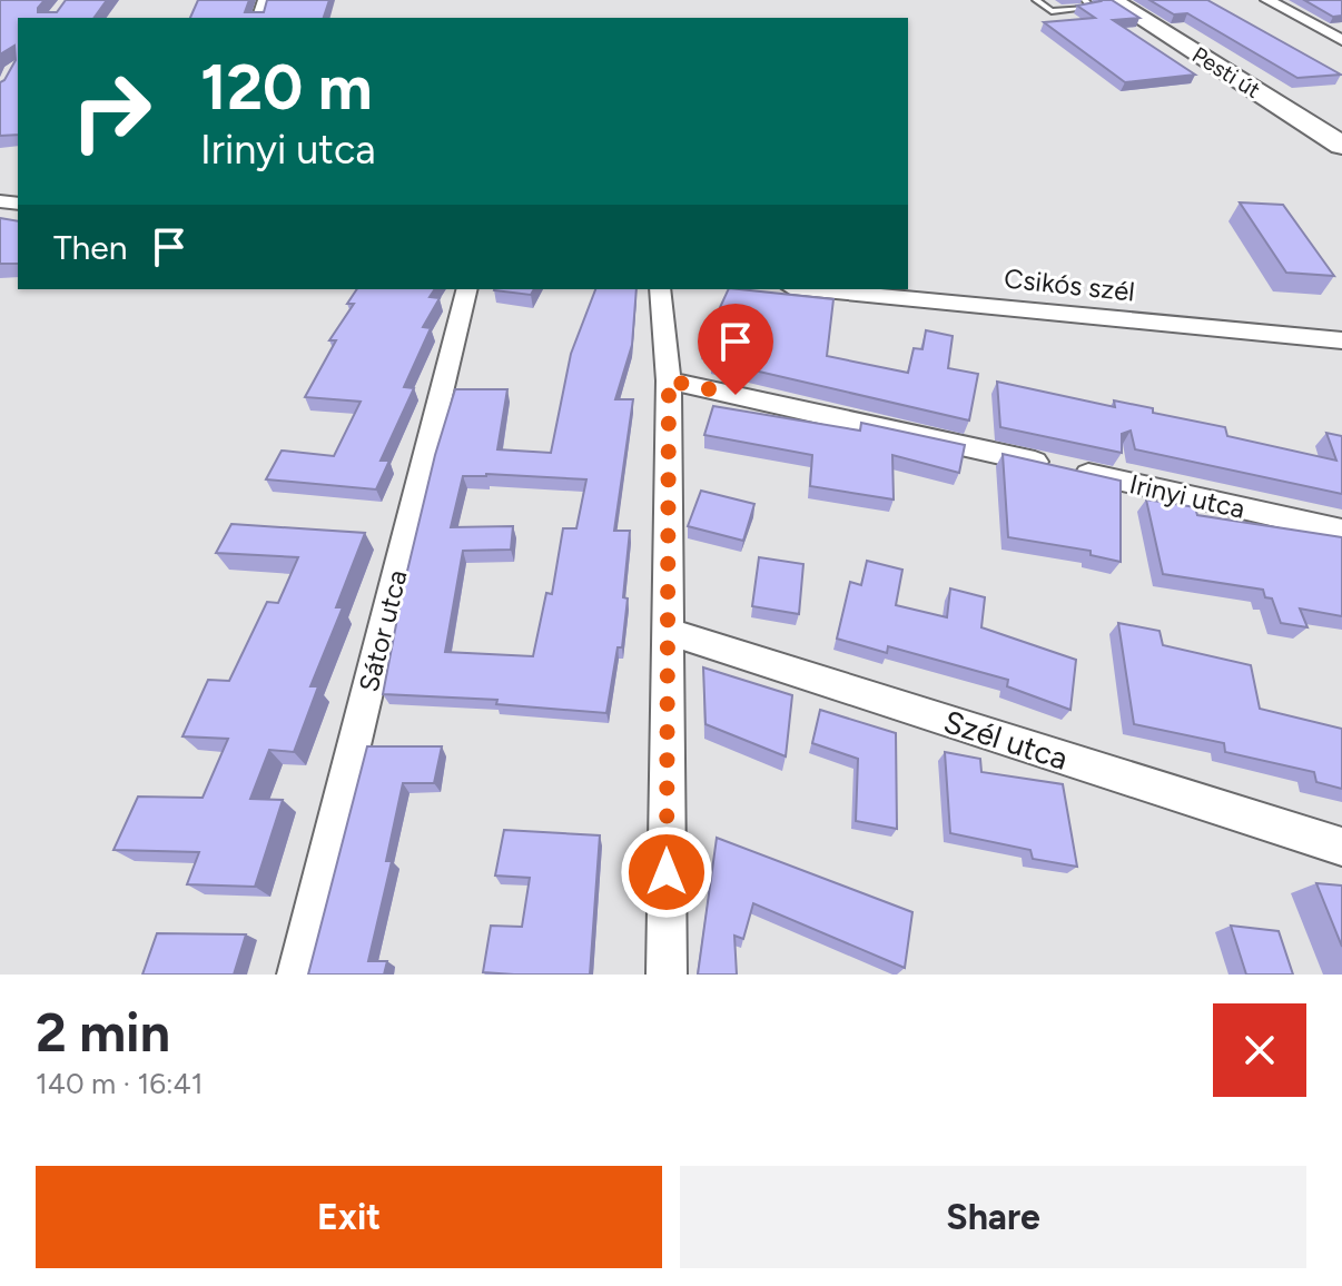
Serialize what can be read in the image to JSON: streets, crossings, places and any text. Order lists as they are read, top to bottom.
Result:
{
  "streets": {
    "main road": ["Pesti út"],
    "street": [
      "Csikós szél",
      "Irinyi utca",
      "Sátor utca",
      "Szél utca"
    ]
  },
  "page": {
    "turn": ["120 m", "Irinyi utca"],
    "then": "Then",
    "heading": ["2 min", "140 m · 16:41"],
    "buttons": ["Exit", "Share"]
  }
}
